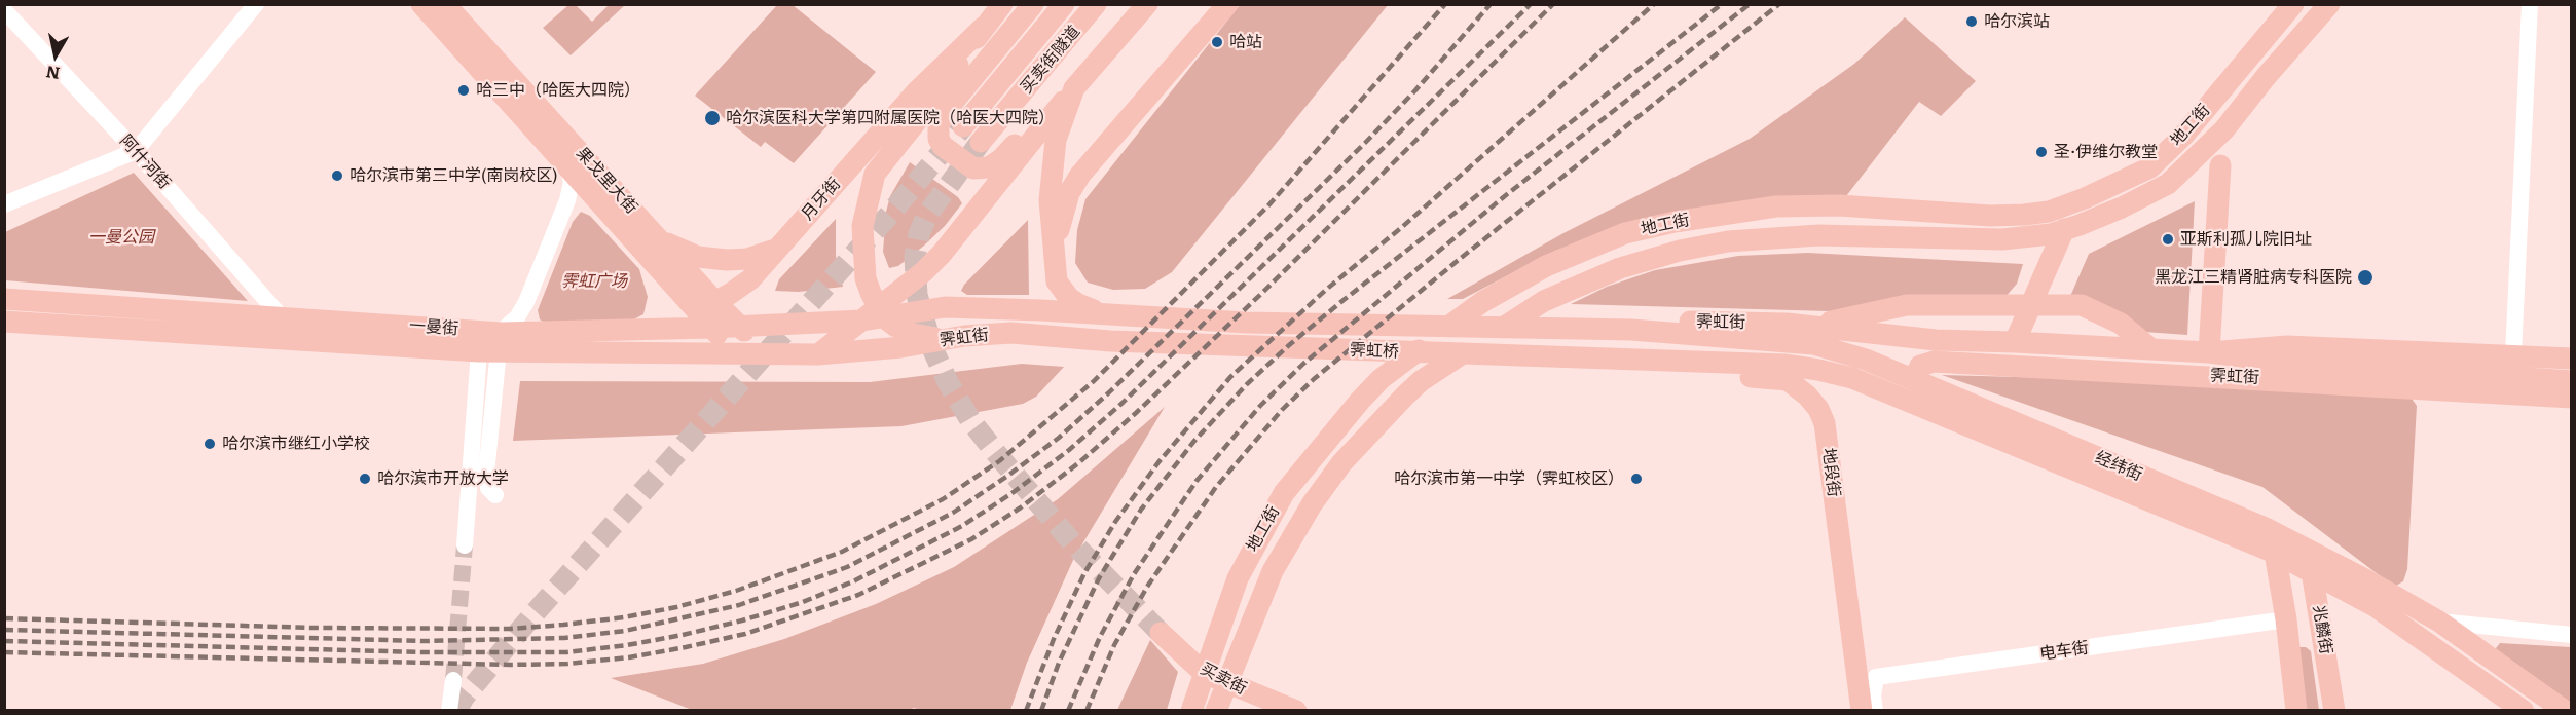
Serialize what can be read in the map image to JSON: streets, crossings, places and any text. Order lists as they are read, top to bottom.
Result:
{
  "streets": {
    "main road": [
      "买卖街隧道",
      "地工街",
      "果戈里大街",
      "月牙街",
      "霁虹街",
      "一曼街",
      "霁虹桥",
      "经纬街",
      "地段街",
      "兆麟街",
      "买卖街"
    ],
    "street": ["阿什河街", "电车街"]
  },
  "crossings": [
    ["地工街", "买卖街"],
    ["阿什河街", "一曼街"],
    ["果戈里大街", "月牙街"],
    ["果戈里大街", "一曼街"],
    ["月牙街", "霁虹街"],
    ["月牙街", "一曼街"],
    ["霁虹街", "一曼街"],
    ["霁虹街", "霁虹桥"],
    ["霁虹街", "经纬街"],
    ["霁虹桥", "经纬街"],
    ["霁虹桥", "地段街"],
    ["经纬街", "地段街"],
    ["经纬街", "兆麟街"],
    ["兆麟街", "电车街"]
  ],
  "parks": ["一曼公园", "霁虹广场"],
  "places": [
    "哈尔滨站",
    "哈站",
    "哈三中（哈医大四院）",
    "哈尔滨医科大学第四附属医院（哈医大四院）",
    "圣·伊维尔教堂",
    "哈尔滨市第三中学(南岗校区)",
    "亚斯利孤儿院旧址",
    "黑龙江三精肾脏病专科医院",
    "哈尔滨市继红小学校",
    "哈尔滨市开放大学",
    "哈尔滨市第一中学（霁虹校区）"
  ],
  "north": "bottom"
}
